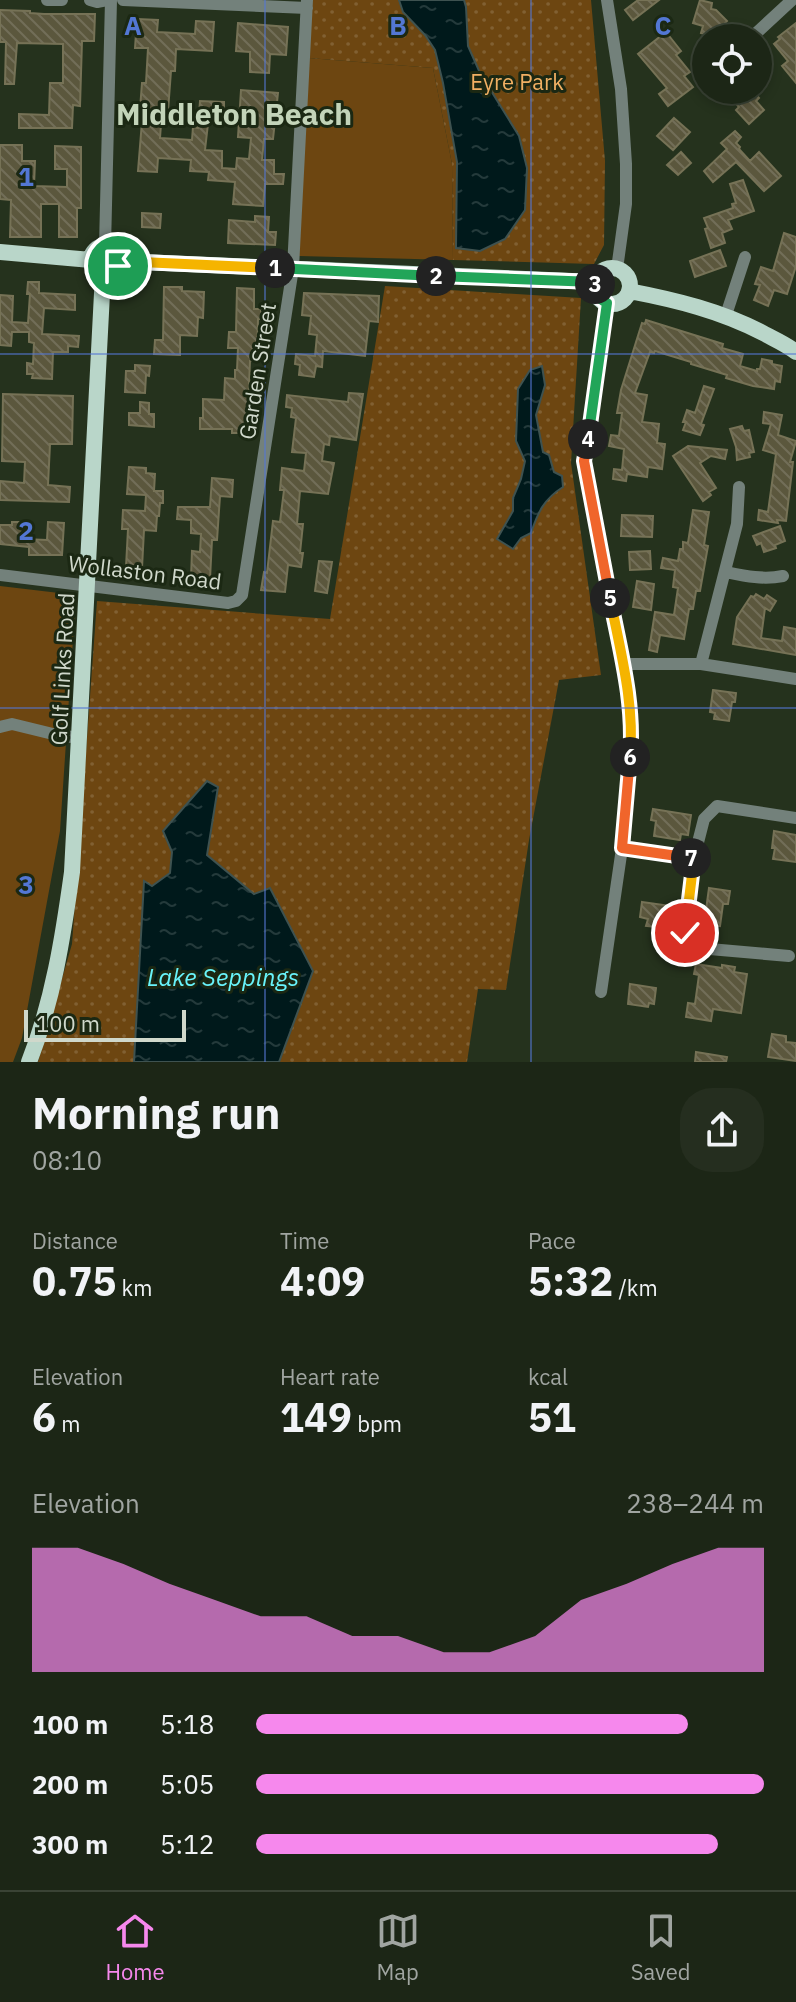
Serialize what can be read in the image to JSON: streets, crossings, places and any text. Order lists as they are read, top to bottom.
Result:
{
  "streets": {
    "main road": ["Golf Links Road"],
    "street": ["Garden Street", "Wollaston Road"]
  },
  "crossings": [
    ["Garden Street", "Wollaston Road"],
    ["Wollaston Road", "Golf Links Road"]
  ],
  "districts": ["Middleton Beach"],
  "water": ["Lake Seppings"],
  "parks": ["Eyre Park"],
  "scale_bar": "100 m",
  "page": {
    "pins": [
      "1",
      "2",
      "3",
      "4",
      "5",
      "6",
      "7"
    ],
    "scale": "100 m",
    "heading": ["Morning run", "08:10"],
    "stats": [
      ["Distance", "0.75 km"],
      ["Time", "4:09"],
      ["Pace", "5:32 /km"],
      ["Elevation", "6 m"],
      ["Heart rate", "149 bpm"],
      ["kcal", "51"]
    ],
    "chart": ["Elevation", "238–244 m"],
    "list": [
      {
        "name": "100 m",
        "note": "5:18"
      },
      {
        "name": "200 m",
        "note": "5:05"
      },
      {
        "name": "300 m",
        "note": "5:12"
      }
    ],
    "tabs": ["Home", "Map", "Saved"]
  },
  "grid": {
    "columns": ["A", "B", "C"],
    "rows": ["1", "2", "3"]
  }
}
